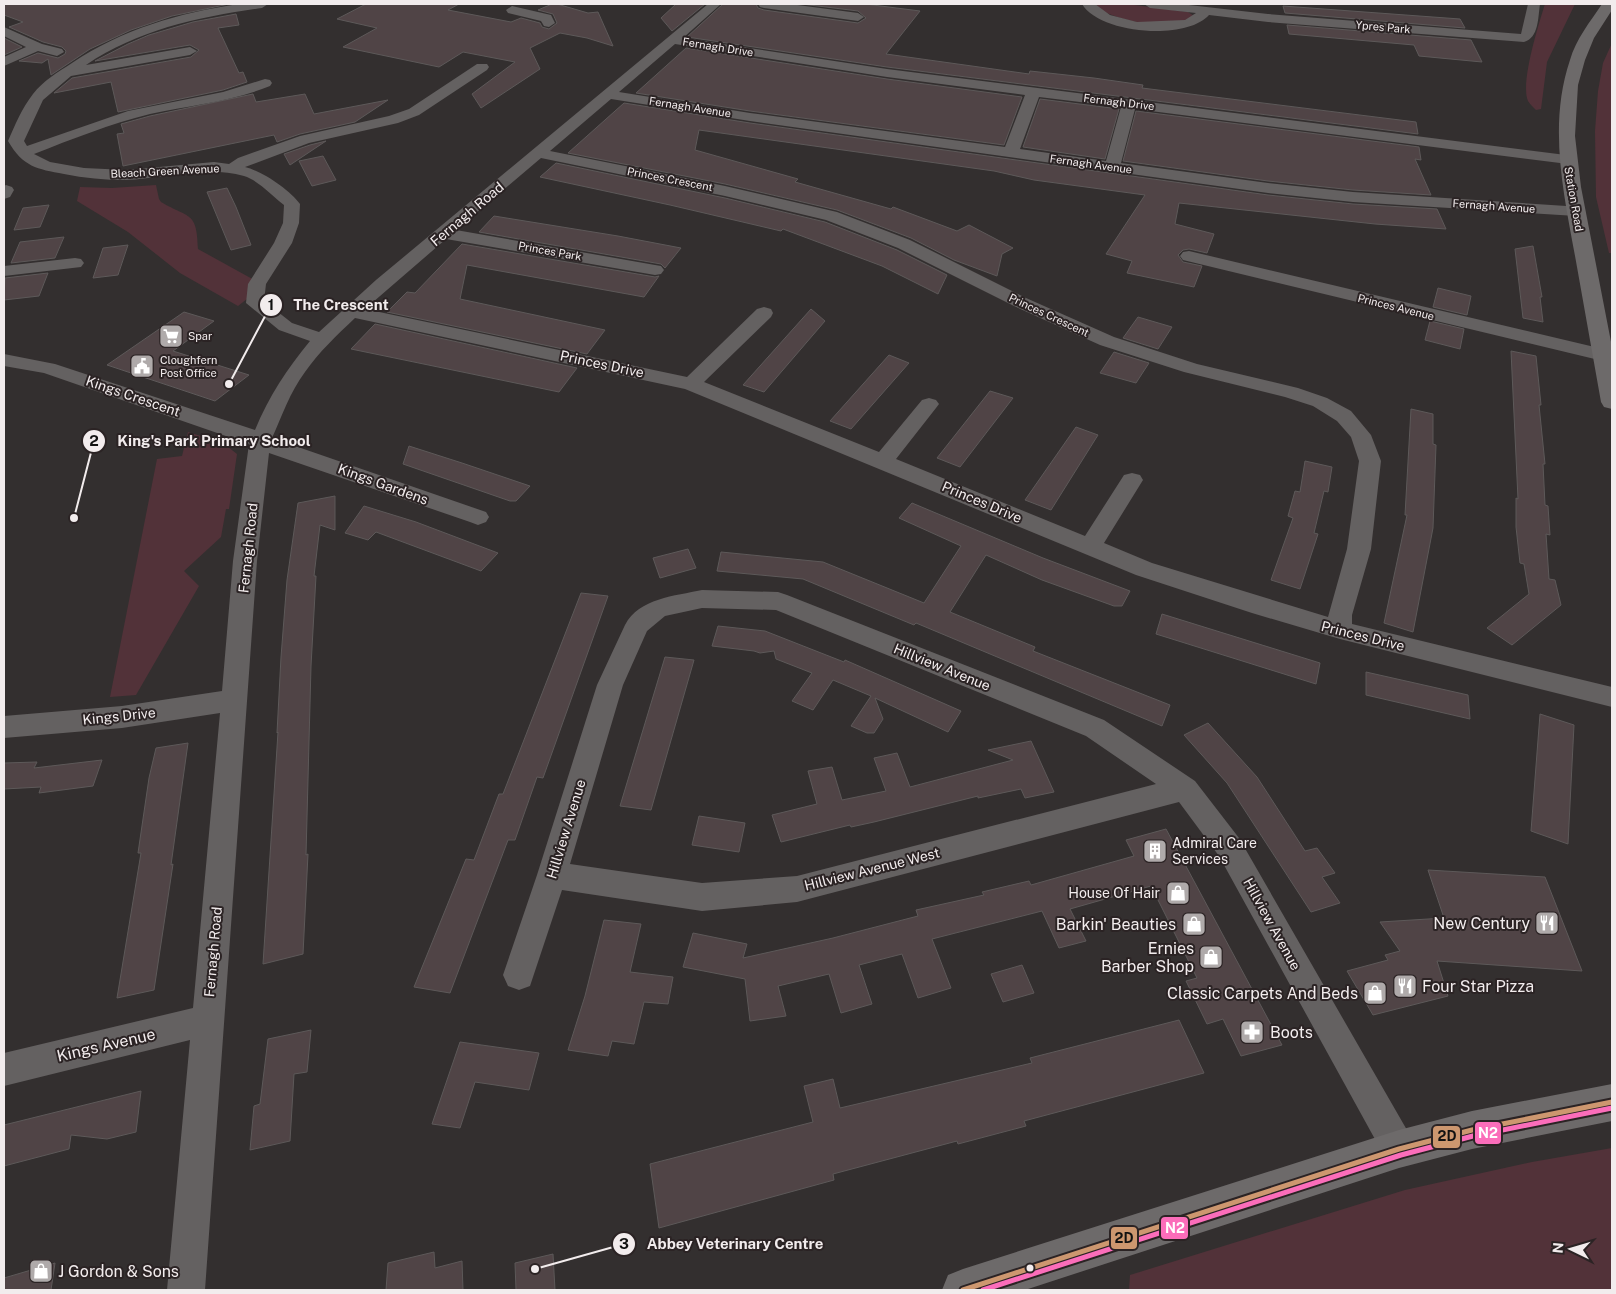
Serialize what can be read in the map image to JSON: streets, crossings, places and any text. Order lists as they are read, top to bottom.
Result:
{
  "streets": {
    "main road": ["Station Road"],
    "street": [
      "Ypres Park",
      "Fernagh Drive",
      "Fernagh Avenue",
      "Bleach Green Avenue",
      "Princes Crescent",
      "Fernagh Road",
      "Princes Park",
      "Princes Avenue",
      "Princes Drive",
      "Kings Crescent",
      "Kings Gardens",
      "Hillview Avenue",
      "Kings Drive",
      "Hillview Avenue West",
      "Kings Avenue"
    ]
  },
  "crossings": [
    ["Fernagh Drive", "Station Road"],
    ["Fernagh Drive", "Fernagh Road"],
    ["Fernagh Avenue", "Station Road"],
    ["Fernagh Avenue", "Fernagh Road"],
    ["Bleach Green Avenue", "Fernagh Road"],
    ["Princes Crescent", "Fernagh Road"],
    ["Princes Crescent", "Princes Drive"],
    ["Station Road", "Princes Avenue"],
    ["Fernagh Road", "Princes Park"],
    ["Fernagh Road", "Princes Drive"],
    ["Fernagh Road", "Kings Crescent"],
    ["Fernagh Road", "Kings Gardens"],
    ["Fernagh Road", "Kings Drive"],
    ["Fernagh Road", "Kings Avenue"],
    ["Kings Crescent", "Kings Gardens"],
    ["Hillview Avenue", "Hillview Avenue West"]
  ],
  "places": {
    "supermarket": ["Spar"],
    "public building": ["Cloughfern Post Office"],
    "other": ["The Crescent", "King's Park Primary School", "Abbey Veterinary Centre"],
    "building": ["Admiral Care Services"],
    "shop": [
      "House Of Hair",
      "Barkin' Beauties",
      "Ernies Barber Shop",
      "Classic Carpets And Beds",
      "J Gordon & Sons"
    ],
    "restaurant": ["New Century", "Four Star Pizza"],
    "pharmacy": ["Boots"]
  },
  "lines": ["transit line 2D", "transit line N2"],
  "north": "left"
}
